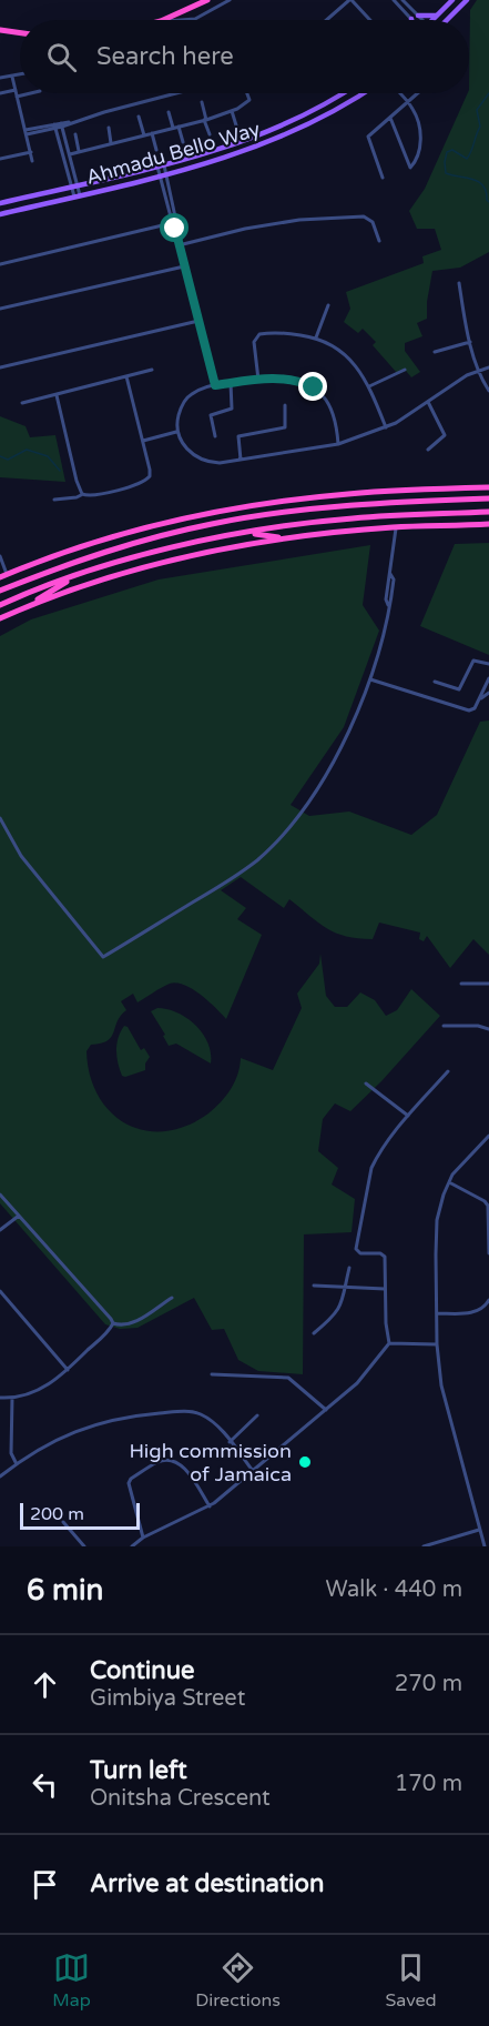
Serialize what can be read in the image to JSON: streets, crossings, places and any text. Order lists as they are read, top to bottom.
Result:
{
  "streets": {
    "main road": ["Ahmadu Bello Way"]
  },
  "places": ["High commission of Jamaica"],
  "scale_bar": "200 m",
  "page": {
    "search": "Search here",
    "scale": "200 m",
    "heading": ["6 min", "Walk · 440 m"],
    "list": [
      ["Continue", "Gimbiya Street", "270 m"],
      ["Turn left", "Onitsha Crescent", "170 m"],
      "Arrive at destination"
    ],
    "nav": ["Map", "Directions", "Saved"]
  }
}
